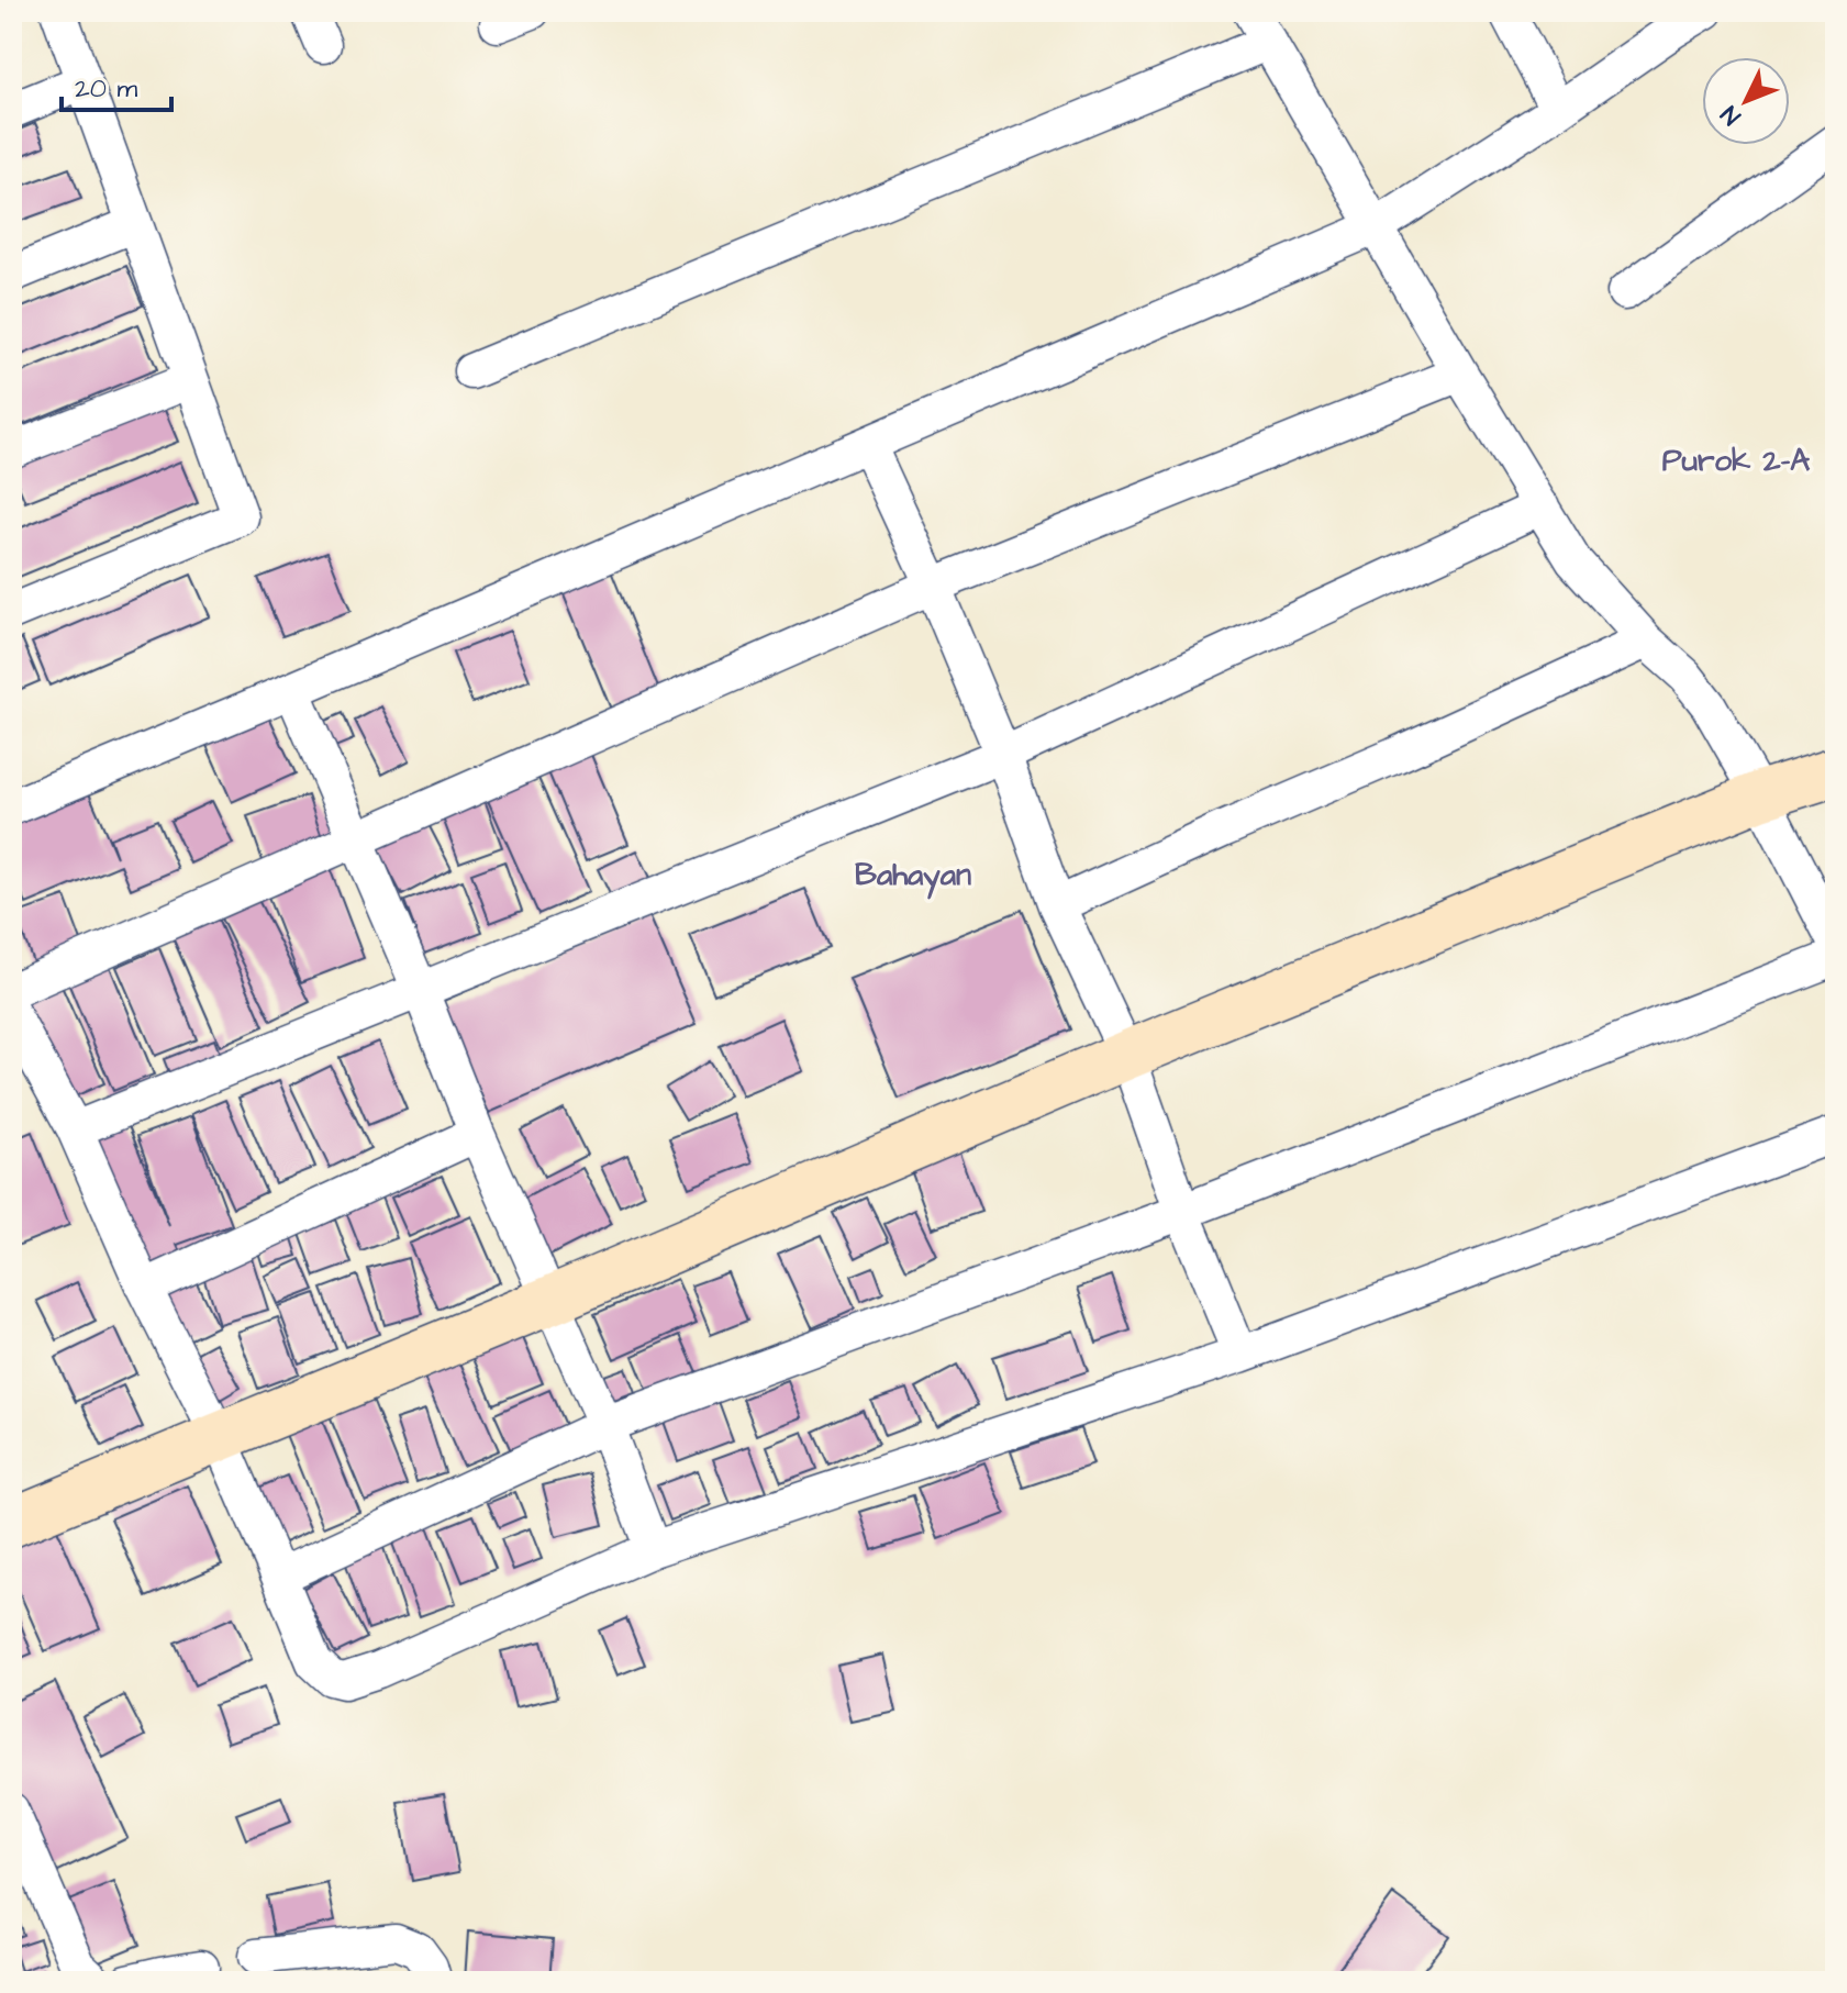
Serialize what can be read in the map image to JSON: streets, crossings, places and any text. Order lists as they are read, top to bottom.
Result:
{
  "districts": ["Purok 2-A", "Bahayan"],
  "scale_bar": "20 m",
  "north": "bottom left"
}
